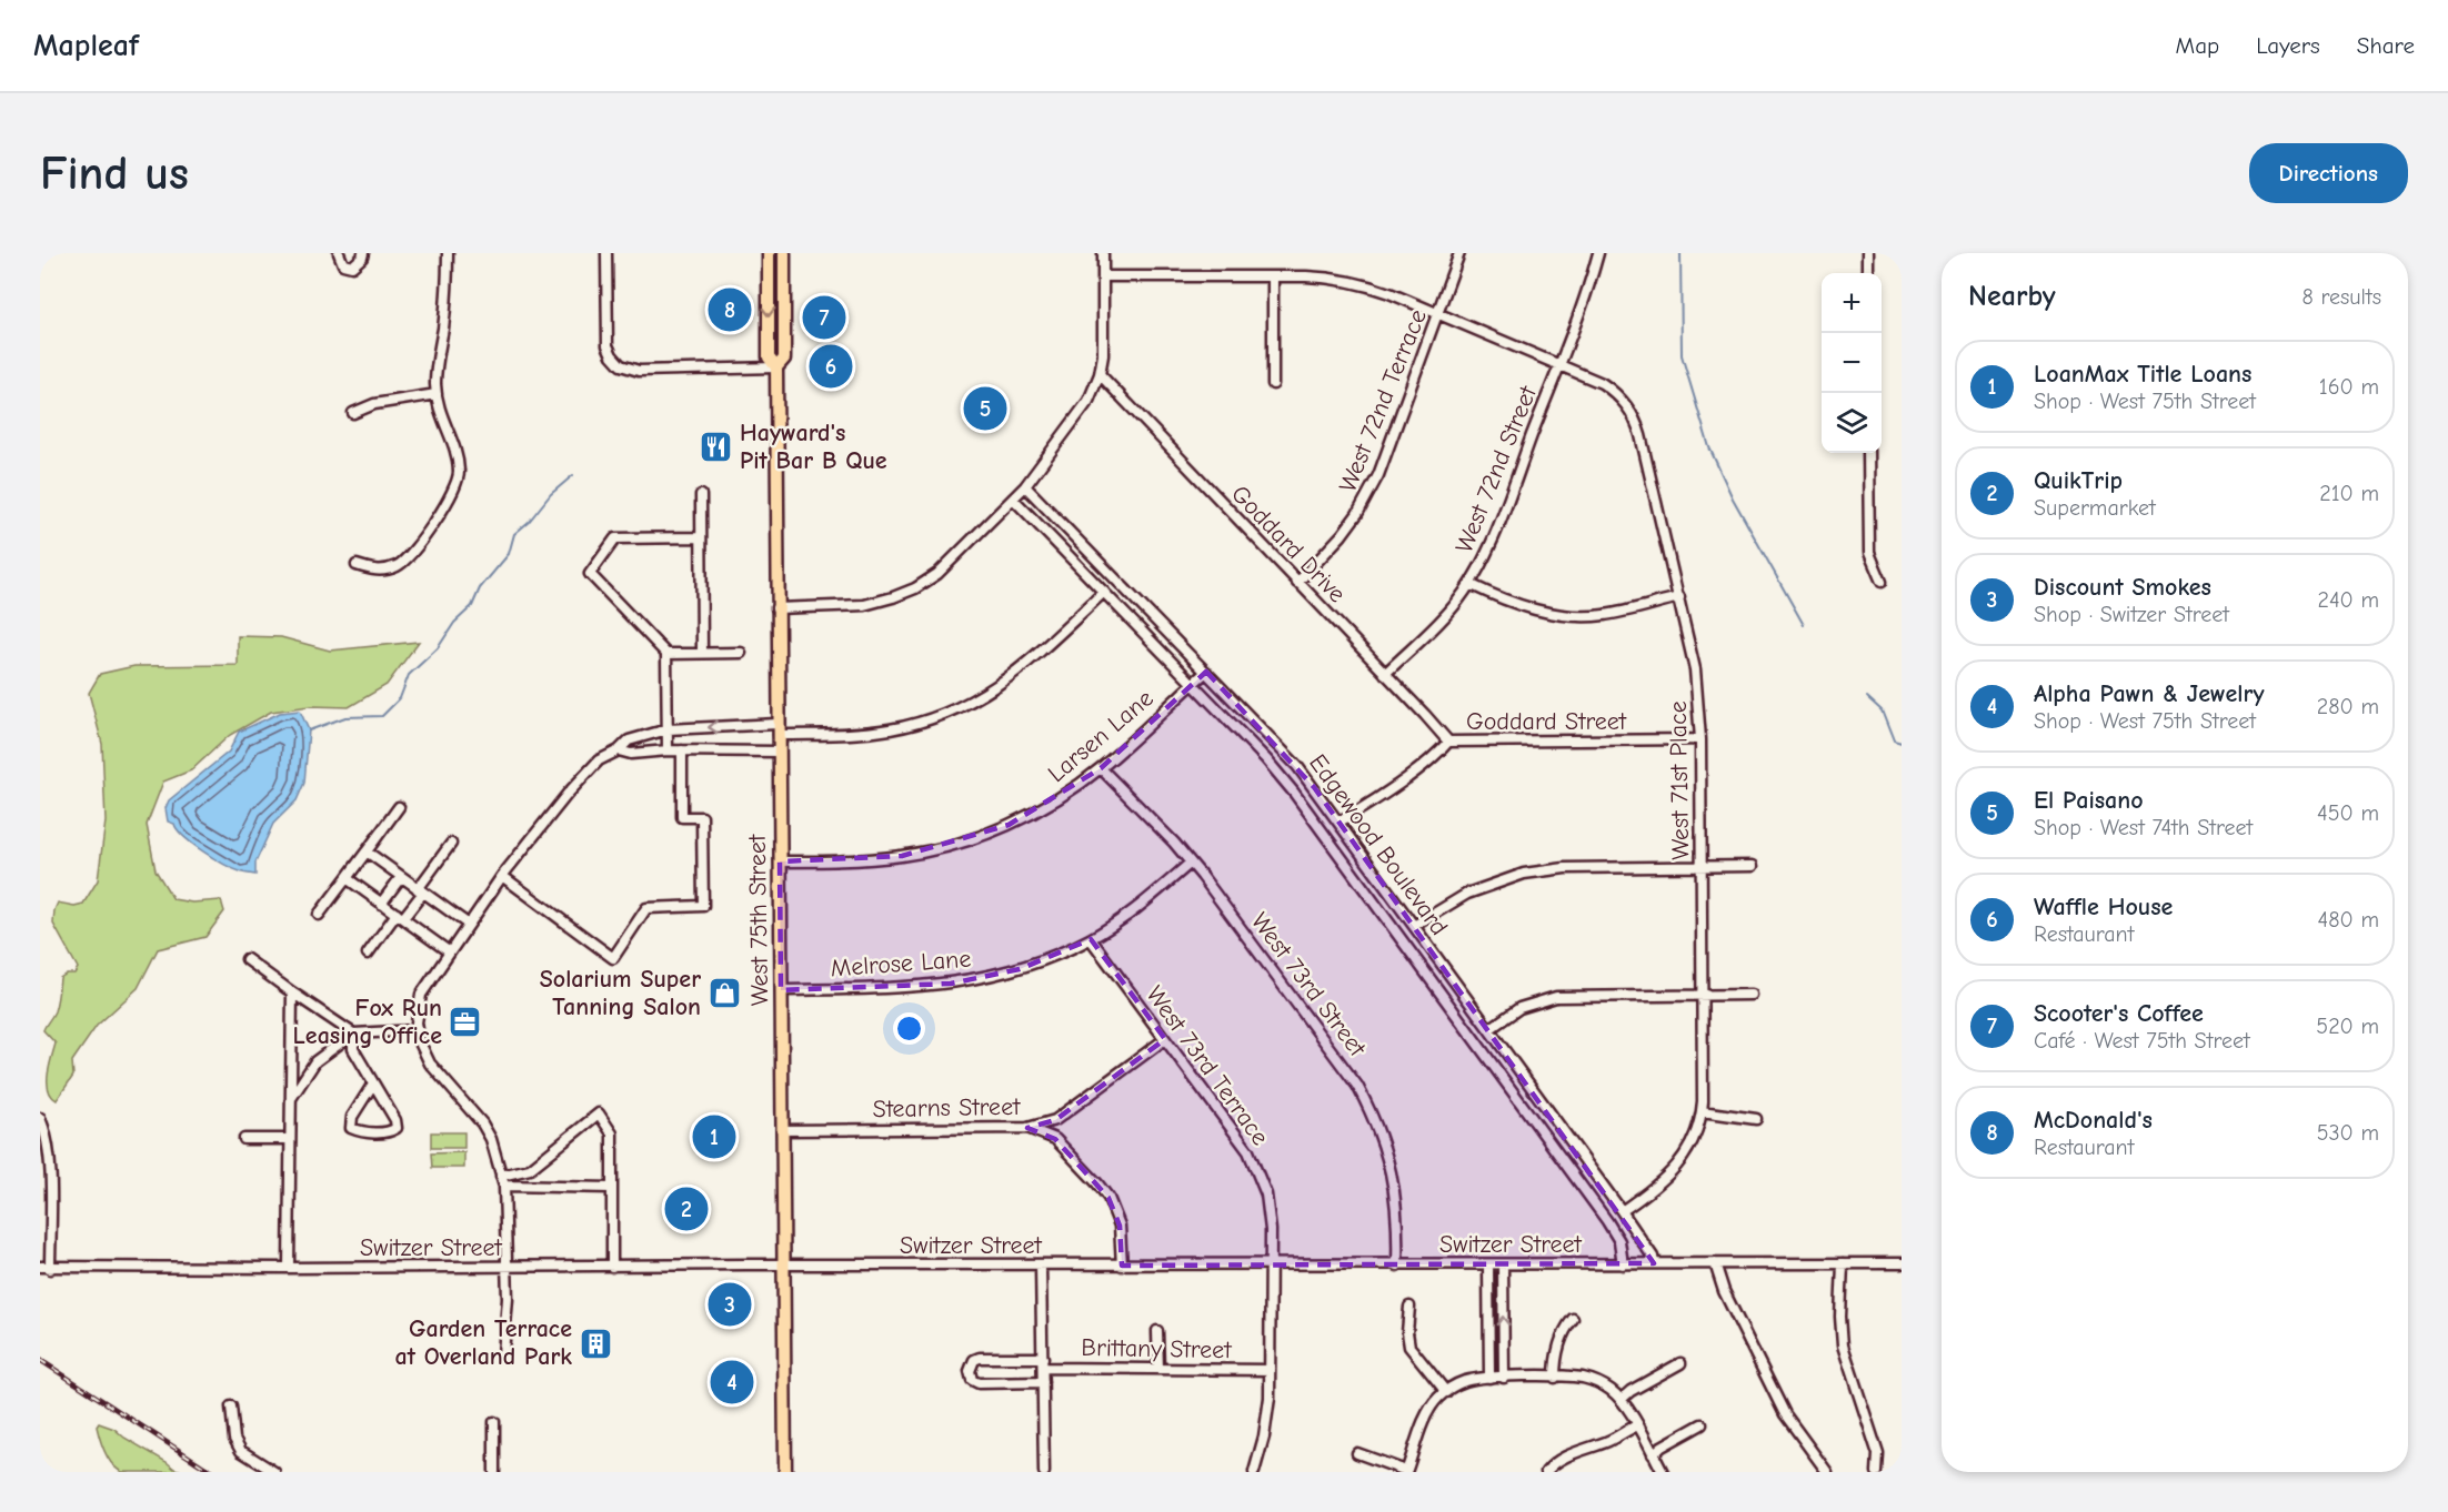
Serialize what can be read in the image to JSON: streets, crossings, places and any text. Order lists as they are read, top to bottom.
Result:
{
  "streets": {
    "main road": ["West 75th Street"],
    "street": [
      "West 72nd Terrace",
      "West 72nd Street",
      "Goddard Drive",
      "Goddard Street",
      "Larsen Lane",
      "West 71st Place",
      "Edgewood Boulevard",
      "Melrose Lane",
      "West 73rd Street",
      "West 73rd Terrace",
      "Stearns Street",
      "Switzer Street",
      "Brittany Street"
    ]
  },
  "crossings": [
    ["West 72nd Terrace", "Goddard Drive"],
    ["West 72nd Terrace", "West 71st Place"],
    ["West 72nd Street", "Goddard Drive"],
    ["West 72nd Street", "West 71st Place"],
    ["Goddard Drive", "Goddard Street"],
    ["Goddard Street", "West 71st Place"],
    ["Goddard Street", "Edgewood Boulevard"],
    ["Larsen Lane", "Edgewood Boulevard"],
    ["Larsen Lane", "West 75th Street"],
    ["Larsen Lane", "West 73rd Street"],
    ["West 71st Place", "Edgewood Boulevard"],
    ["Edgewood Boulevard", "Switzer Street"],
    ["West 75th Street", "Melrose Lane"],
    ["West 75th Street", "Stearns Street"],
    ["West 75th Street", "Switzer Street"],
    ["Melrose Lane", "West 73rd Street"],
    ["Melrose Lane", "West 73rd Terrace"],
    ["West 73rd Street", "Switzer Street"],
    ["West 73rd Terrace", "Stearns Street"],
    ["West 73rd Terrace", "Switzer Street"],
    ["West 73rd Terrace", "Brittany Street"]
  ],
  "places": {
    "restaurant": ["Hayward's Pit Bar B Que"],
    "shop": ["Solarium Super Tanning Salon"],
    "office": ["Fox Run Leasing Office"],
    "building": ["Garden Terrace at Overland Park"]
  },
  "page": {
    "header": "Mapleaf",
    "nav": ["Map", "Layers", "Share"],
    "buttons": "Directions",
    "title": "Find us",
    "heading": ["Nearby", "8 results"],
    "map_buttons": ["+", "−"],
    "pins": [
      "8",
      "7",
      "6",
      "5",
      "1",
      "2",
      "3",
      "4"
    ],
    "list": [
      {
        "mark": "1",
        "name": "LoanMax Title Loans",
        "note": "Shop · West 75th Street",
        "value": "160 m"
      },
      {
        "mark": "2",
        "name": "QuikTrip",
        "note": "Supermarket",
        "value": "210 m"
      },
      {
        "mark": "3",
        "name": "Discount Smokes",
        "note": "Shop · Switzer Street",
        "value": "240 m"
      },
      {
        "mark": "4",
        "name": "Alpha Pawn & Jewelry",
        "note": "Shop · West 75th Street",
        "value": "280 m"
      },
      {
        "mark": "5",
        "name": "El Paisano",
        "note": "Shop · West 74th Street",
        "value": "450 m"
      },
      {
        "mark": "6",
        "name": "Waffle House",
        "note": "Restaurant",
        "value": "480 m"
      },
      {
        "mark": "7",
        "name": "Scooter's Coffee",
        "note": "Café · West 75th Street",
        "value": "520 m"
      },
      {
        "mark": "8",
        "name": "McDonald's",
        "note": "Restaurant",
        "value": "530 m"
      }
    ]
  }
}
